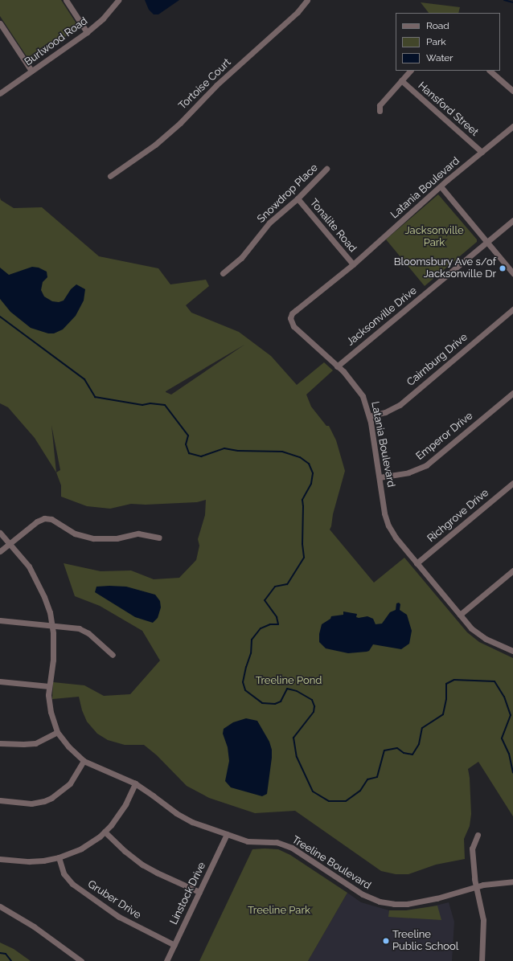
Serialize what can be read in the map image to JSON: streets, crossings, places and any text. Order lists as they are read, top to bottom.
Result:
{
  "streets": {
    "street": [
      "Burlwood Road",
      "Tortoise Court",
      "Hansford Street",
      "Latania Boulevard",
      "Snowdrop Place",
      "Tonalite Road",
      "Jacksonville Drive",
      "Cairnburg Drive",
      "Emperor Drive",
      "Richgrove Drive",
      "Treeline Boulevard",
      "Linstock Drive",
      "Gruber Drive"
    ]
  },
  "crossings": [
    ["Hansford Street", "Latania Boulevard"],
    ["Latania Boulevard", "Tonalite Road"],
    ["Latania Boulevard", "Jacksonville Drive"],
    ["Latania Boulevard", "Cairnburg Drive"],
    ["Latania Boulevard", "Emperor Drive"],
    ["Latania Boulevard", "Richgrove Drive"],
    ["Snowdrop Place", "Tonalite Road"],
    ["Treeline Boulevard", "Linstock Drive"],
    ["Linstock Drive", "Gruber Drive"]
  ],
  "parks": ["Jacksonville Park", "Treeline Pond", "Treeline Park"],
  "places": ["Bloomsbury Ave s/of Jacksonville Dr", "Treeline Public School"],
  "legend": ["Road", "Park", "Water"]
}
